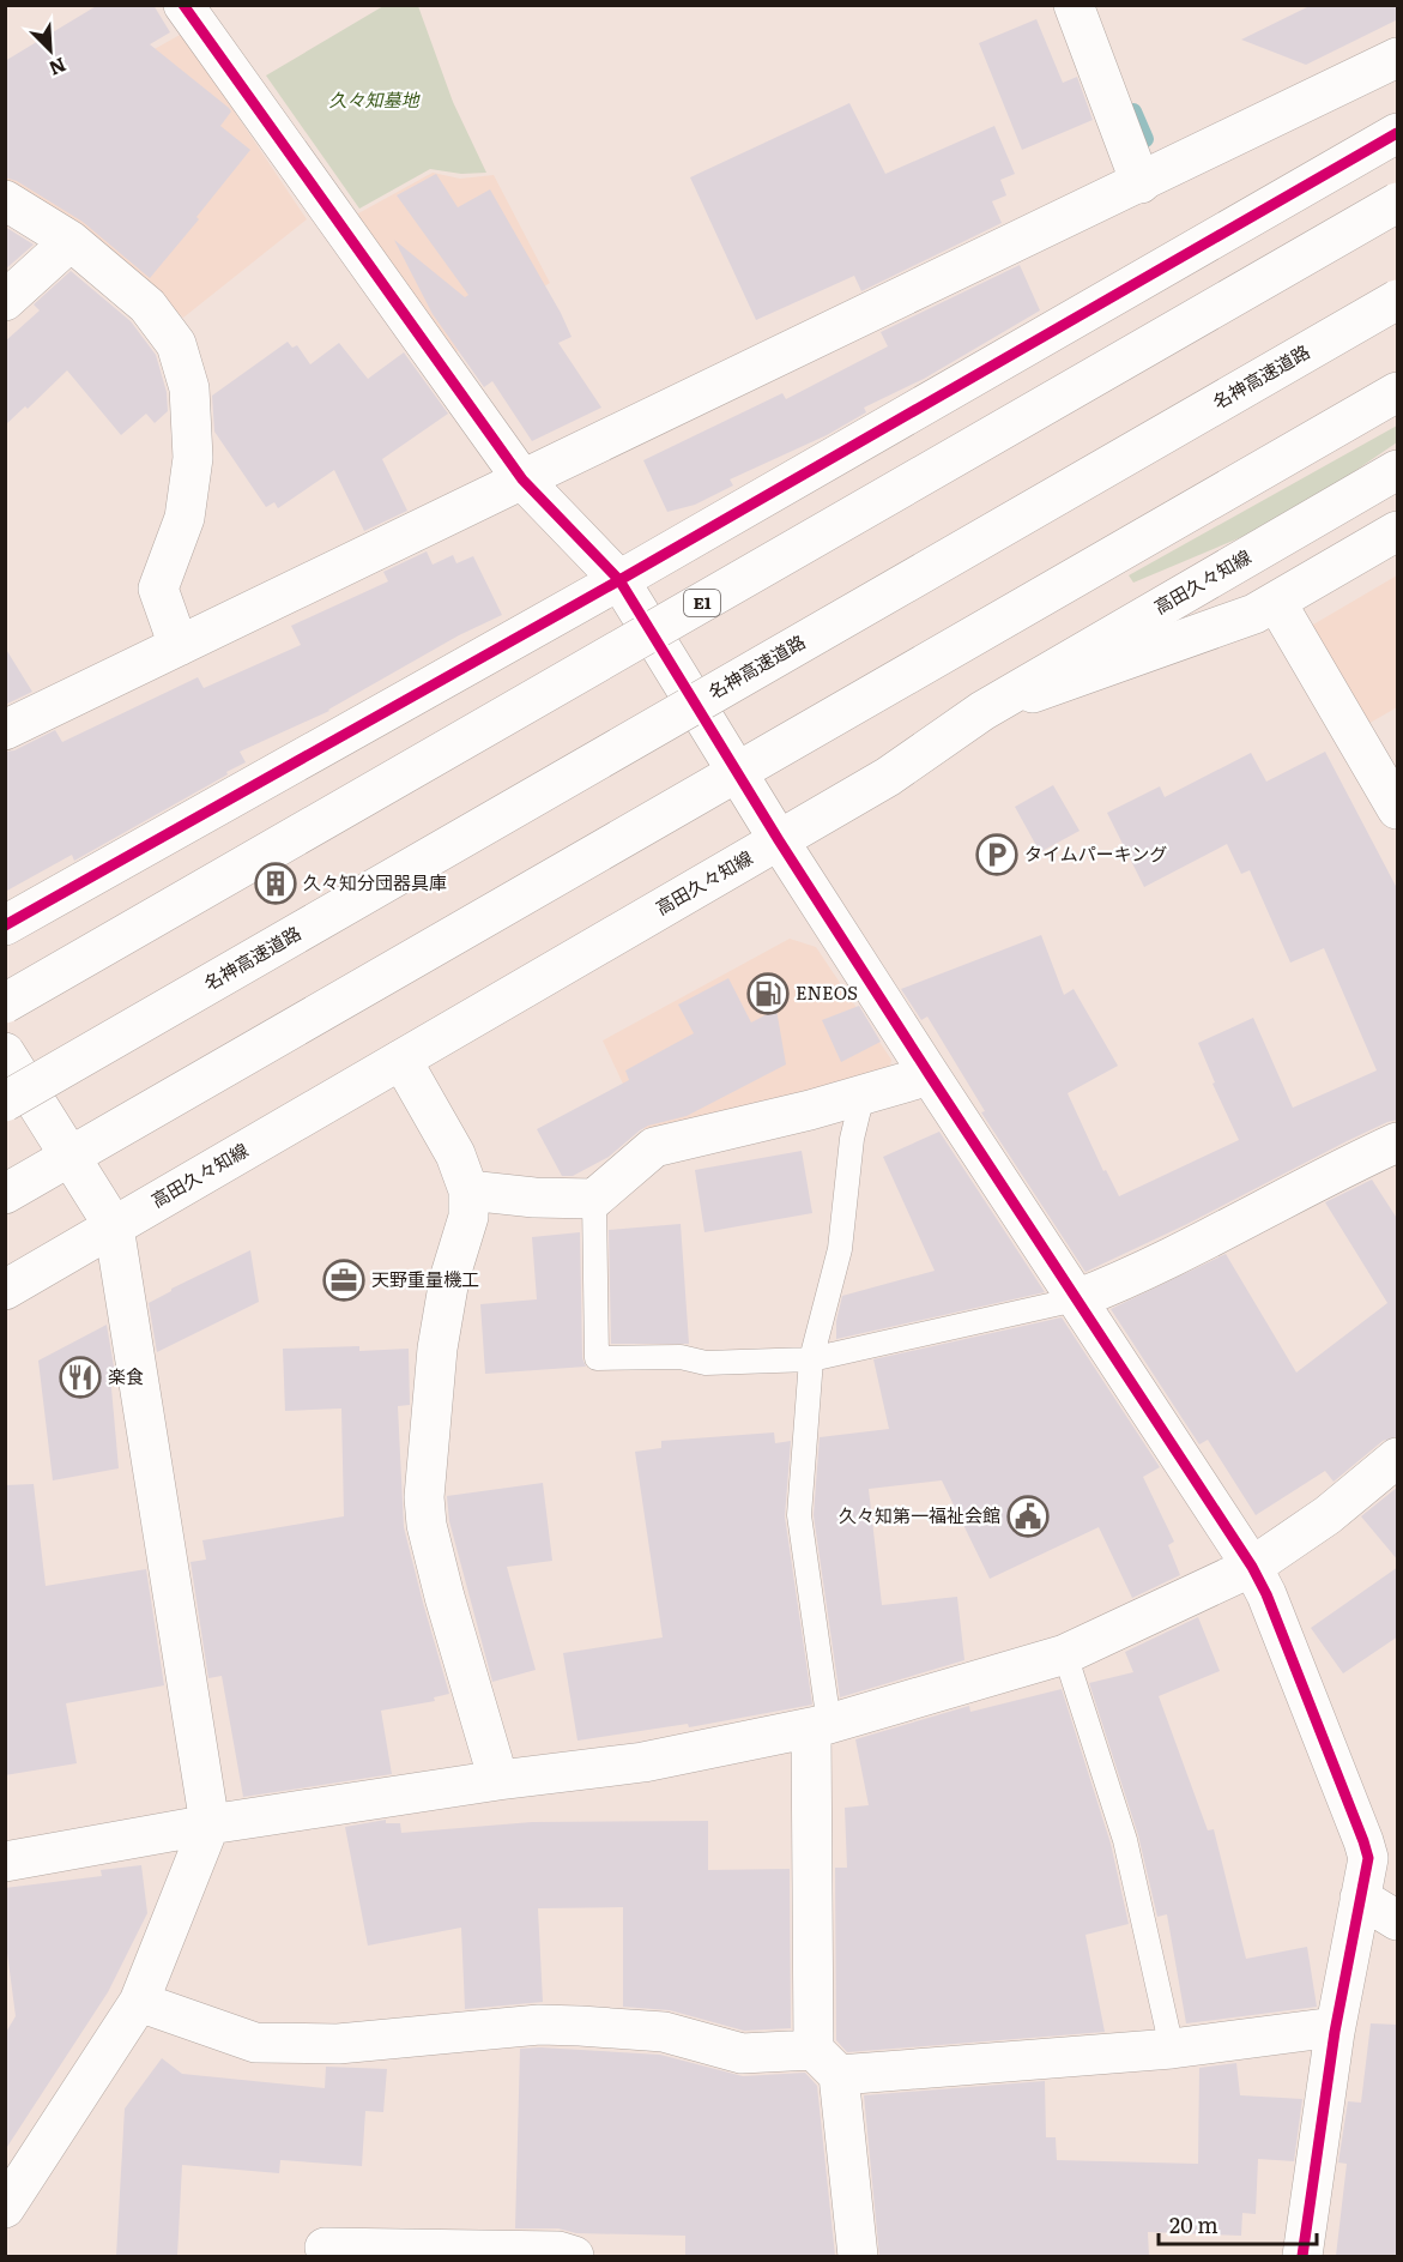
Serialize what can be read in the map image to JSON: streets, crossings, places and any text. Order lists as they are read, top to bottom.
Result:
{
  "streets": {
    "main road": ["名神高速道路", "高田久々知線", "E1"]
  },
  "parks": ["久々知墓地"],
  "places": {
    "parking": ["タイムパーキング"],
    "building": ["久々知分団器具庫"],
    "fuel station": ["ENEOS"],
    "office": ["天野重量機工"],
    "restaurant": ["楽食"],
    "public building": ["久々知第一福祉会館"]
  },
  "scale_bar": "20 m",
  "north": "bottom right"
}
